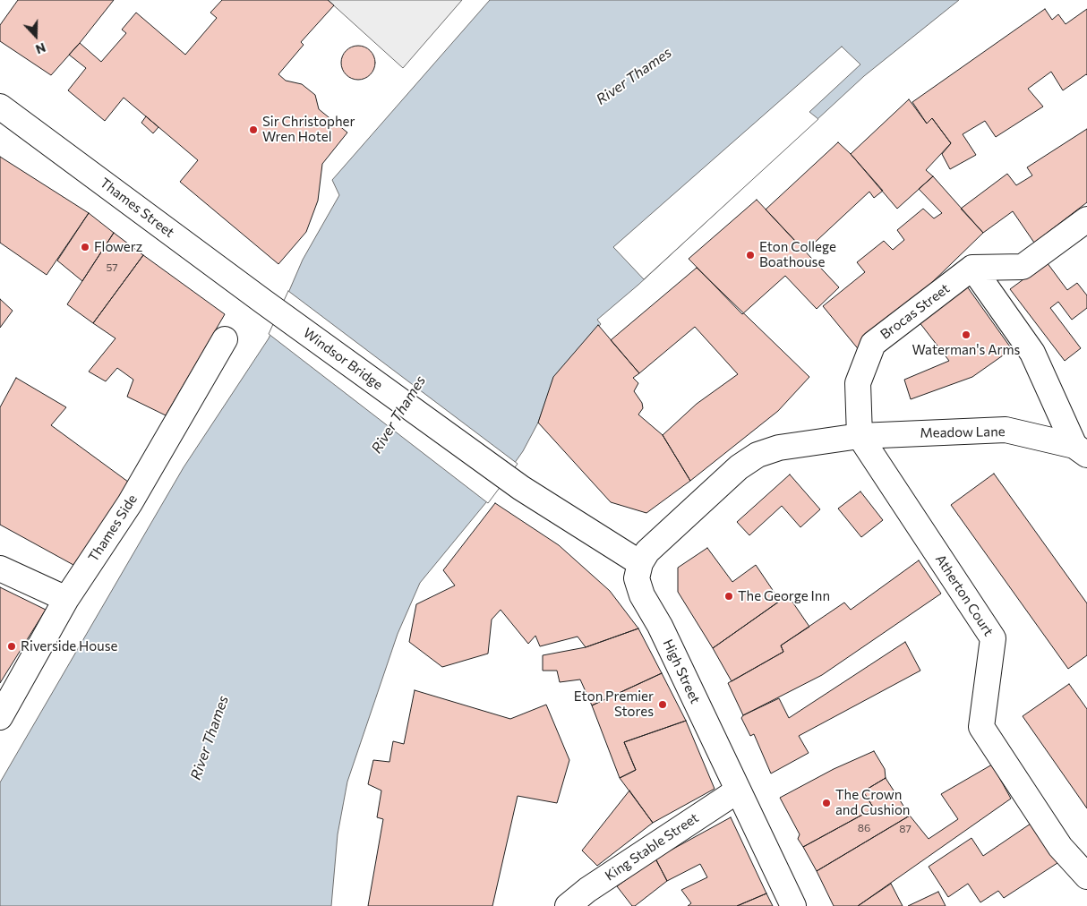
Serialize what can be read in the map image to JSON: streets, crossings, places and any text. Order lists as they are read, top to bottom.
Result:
{
  "streets": {
    "street": [
      "Thames Street",
      "Brocas Street",
      "Windsor Bridge",
      "Meadow Lane",
      "Thames Side",
      "Atherton Court",
      "High Street",
      "King Stable Street"
    ]
  },
  "crossings": [
    ["Thames Street", "Windsor Bridge"],
    ["Brocas Street", "Meadow Lane"],
    ["Brocas Street", "Atherton Court"],
    ["Windsor Bridge", "High Street"],
    ["Meadow Lane", "Atherton Court"],
    ["High Street", "King Stable Street"]
  ],
  "water": ["River Thames"],
  "places": [
    "Sir Christopher Wren Hotel",
    "Flowerz",
    "Eton College Boathouse",
    "Waterman's Arms",
    "The George Inn",
    "Riverside House",
    "Eton Premier Stores",
    "The Crown and Cushion"
  ],
  "house_numbers": ["57", "86", "87"],
  "north": "bottom"
}
